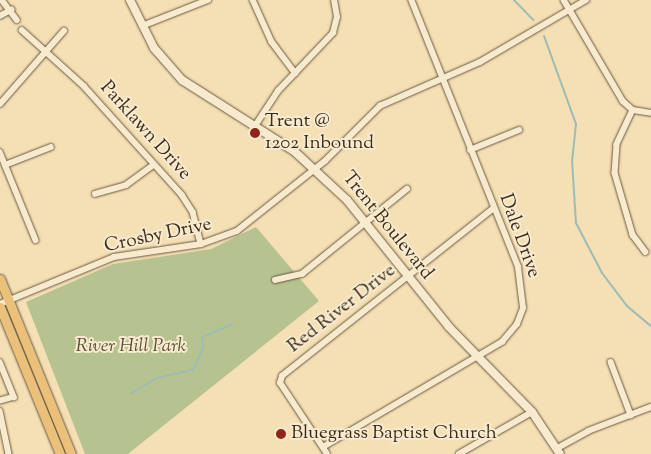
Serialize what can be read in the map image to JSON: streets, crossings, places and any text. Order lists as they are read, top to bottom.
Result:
{
  "streets": {
    "street": [
      "Parklawn Drive",
      "Trent Boulevard",
      "Crosby Drive",
      "Dale Drive",
      "Red River Drive"
    ]
  },
  "crossings": [
    ["Parklawn Drive", "Crosby Drive"],
    ["Trent Boulevard", "Crosby Drive"],
    ["Trent Boulevard", "Dale Drive"],
    ["Trent Boulevard", "Red River Drive"],
    ["Crosby Drive", "Dale Drive"],
    ["Dale Drive", "Red River Drive"]
  ],
  "parks": ["River Hill Park"],
  "places": ["Trent @ 1202 Inbound", "Bluegrass Baptist Church"]
}
